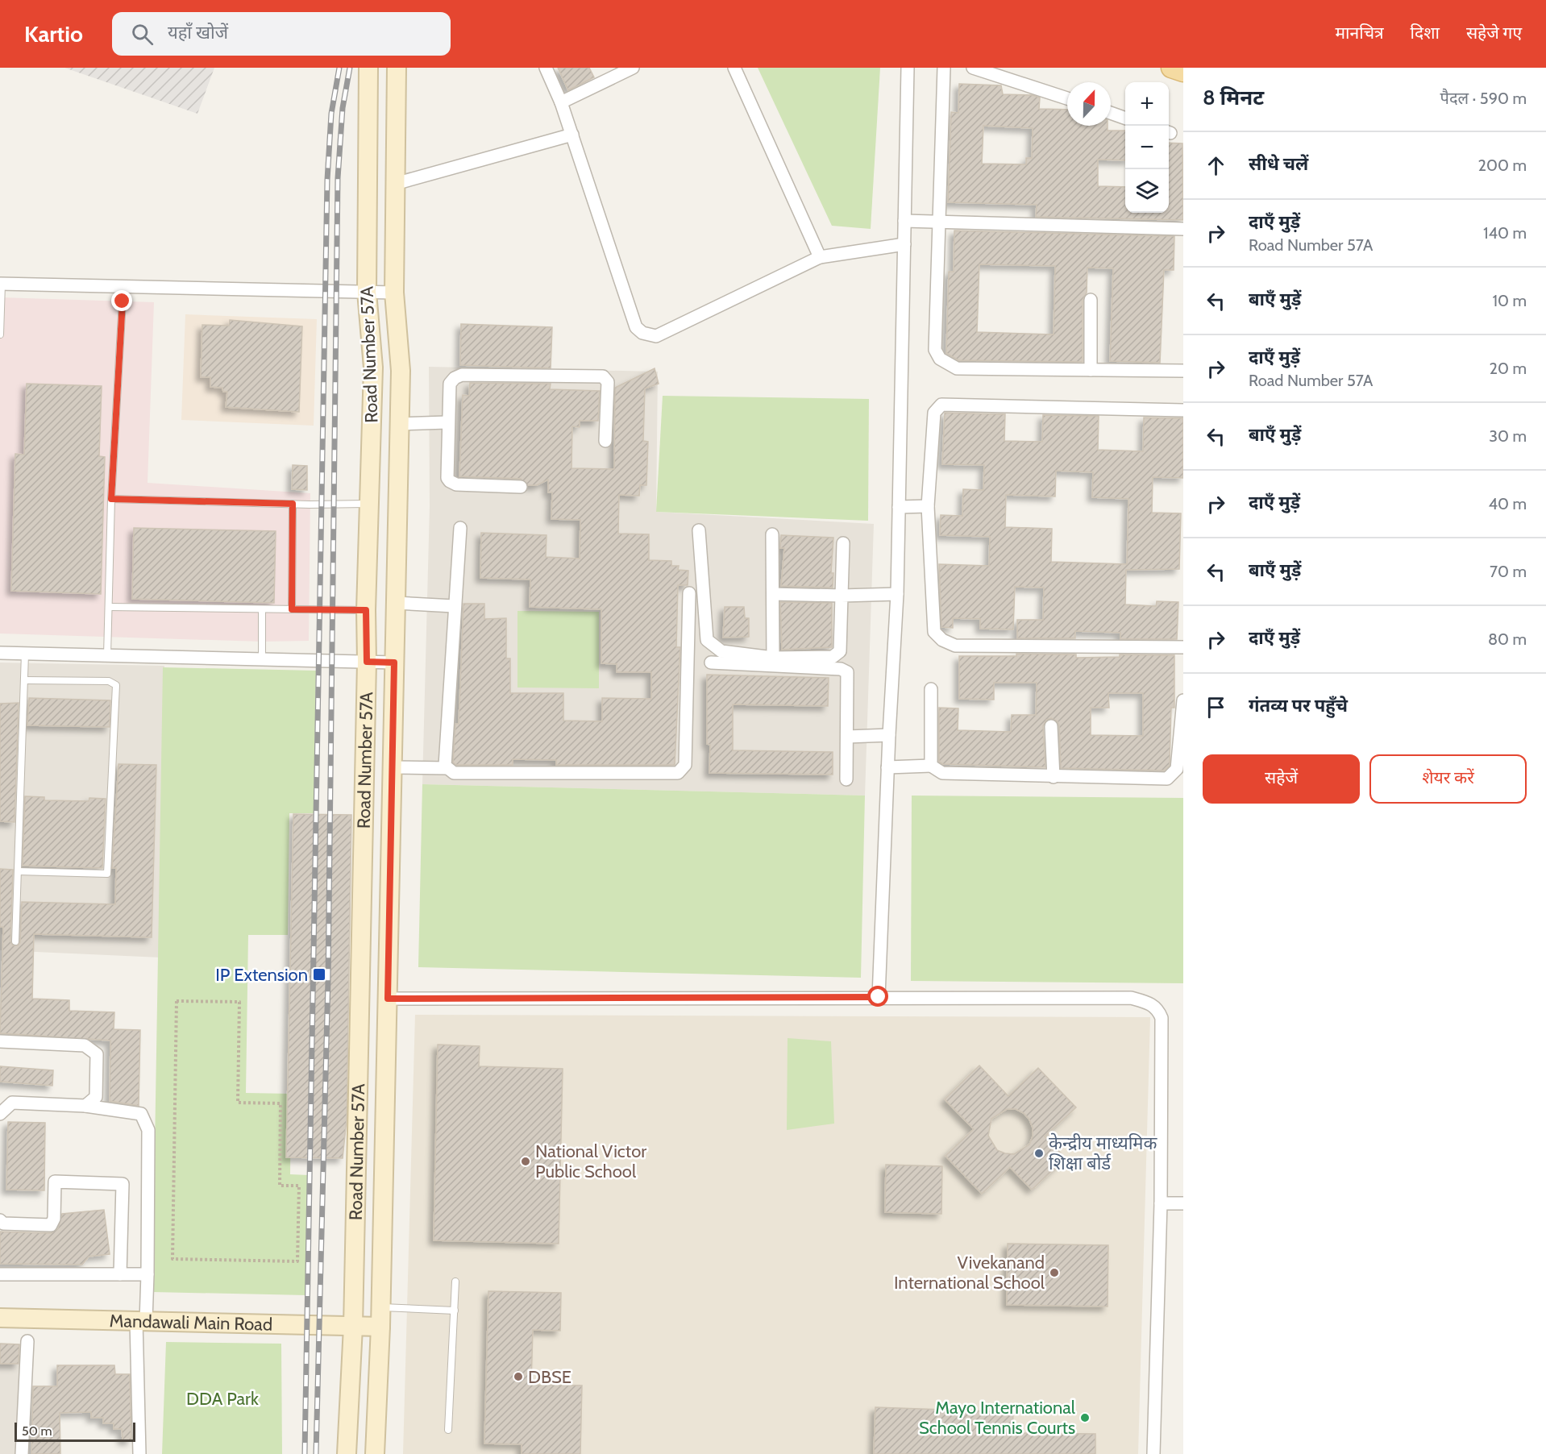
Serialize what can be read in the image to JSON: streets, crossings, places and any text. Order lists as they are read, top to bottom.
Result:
{
  "streets": {
    "street": ["Road Number 57A", "Mandawali Main Road"]
  },
  "crossings": [
    ["Road Number 57A", "Mandawali Main Road"]
  ],
  "parks": ["DDA Park"],
  "places": {
    "transit": ["IP Extension"],
    "other": [
      "केन्द्रीय माध्यमिक शिक्षा बोर्ड",
      "National Victor Public School",
      "Vivekanand International School",
      "DBSE",
      "Mayo International School Tennis Courts"
    ]
  },
  "scale_bar": "50 m",
  "north": "top",
  "page": {
    "header": "Kartio",
    "search": "यहाँ खोजें",
    "nav": ["मानचित्र", "दिशा", "सहेजे गए"],
    "heading": ["8 मिनट", "पैदल · 590 m"],
    "map_buttons": ["+", "−"],
    "list": [
      ["सीधे चलें", "200 m"],
      ["दाएँ मुड़ें", "Road Number 57A", "140 m"],
      ["बाएँ मुड़ें", "10 m"],
      ["दाएँ मुड़ें", "Road Number 57A", "20 m"],
      ["बाएँ मुड़ें", "30 m"],
      ["दाएँ मुड़ें", "40 m"],
      ["बाएँ मुड़ें", "70 m"],
      ["दाएँ मुड़ें", "80 m"],
      "गंतव्य पर पहुँचे"
    ],
    "buttons": ["सहेजें", "शेयर करें"],
    "scale": "50 m"
  }
}
